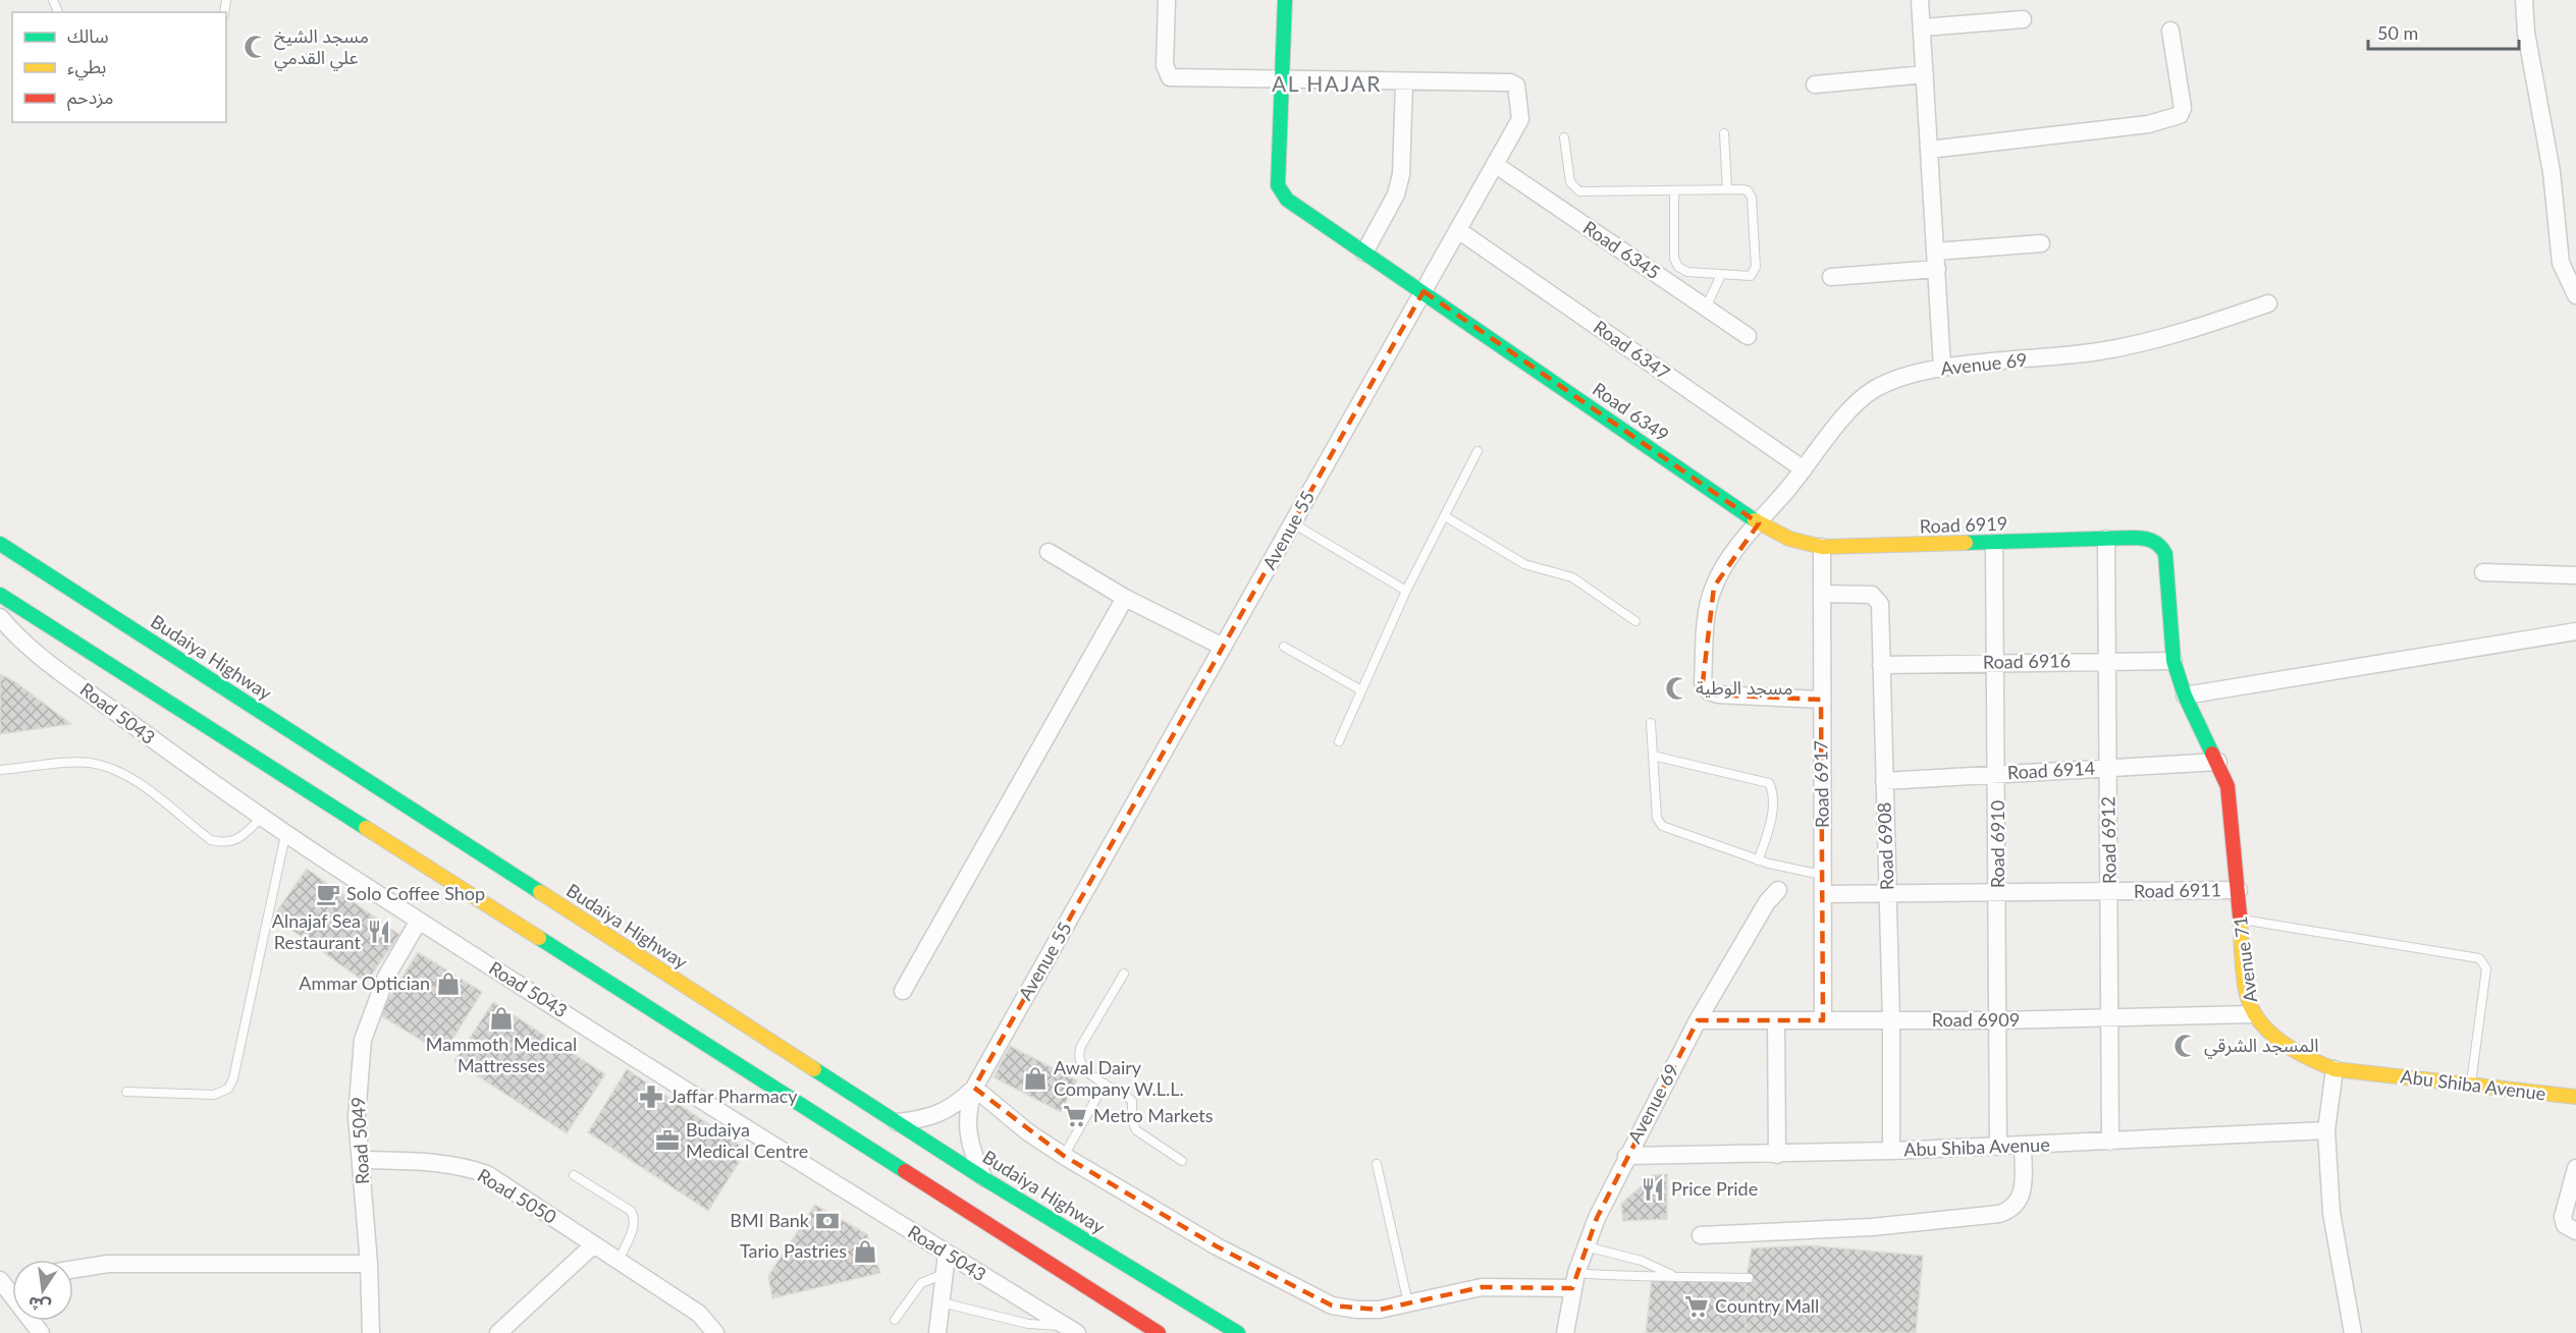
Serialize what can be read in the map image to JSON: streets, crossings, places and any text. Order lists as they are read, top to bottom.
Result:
{
  "streets": {
    "main road": [
      "Road 6349",
      "Road 6919",
      "Budaiya Highway",
      "Avenue 71",
      "Abu Shiba Avenue"
    ],
    "street": [
      "Road 6345",
      "Road 6347",
      "Avenue 69",
      "Avenue 55",
      "Road 6916",
      "Road 5043",
      "Road 6914",
      "Road 6917",
      "Road 6912",
      "Road 6910",
      "Road 6908",
      "Road 6911",
      "Road 6909",
      "Road 5049",
      "Road 5050"
    ]
  },
  "crossings": [
    ["Road 6345", "Avenue 55"],
    ["Road 6347", "Avenue 69"],
    ["Road 6347", "Avenue 55"],
    ["Avenue 69", "Road 6349"],
    ["Avenue 69", "Road 6917"],
    ["Avenue 69", "Road 6909"],
    ["Avenue 69", "Abu Shiba Avenue"],
    ["Road 6349", "Road 6919"],
    ["Road 6349", "Avenue 55"],
    ["Road 6349", "Road 6917"],
    ["Road 6919", "Road 6917"],
    ["Road 6919", "Road 6912"],
    ["Road 6919", "Road 6910"],
    ["Road 6919", "Avenue 71"],
    ["Avenue 55", "Budaiya Highway"],
    ["Road 6916", "Road 6912"],
    ["Road 6916", "Road 6910"],
    ["Road 6916", "Road 6908"],
    ["Road 6916", "Avenue 71"],
    ["Road 5043", "Road 5049"],
    ["Road 6914", "Road 6912"],
    ["Road 6914", "Road 6910"],
    ["Road 6914", "Road 6908"],
    ["Road 6914", "Avenue 71"],
    ["Road 6917", "Road 6908"],
    ["Road 6917", "Road 6911"],
    ["Road 6917", "Road 6909"],
    ["Road 6912", "Road 6911"],
    ["Road 6912", "Avenue 71"],
    ["Road 6912", "Road 6909"],
    ["Road 6912", "Abu Shiba Avenue"],
    ["Road 6910", "Road 6911"],
    ["Road 6910", "Road 6909"],
    ["Road 6910", "Abu Shiba Avenue"],
    ["Road 6908", "Road 6911"],
    ["Road 6908", "Road 6909"],
    ["Road 6908", "Abu Shiba Avenue"],
    ["Road 6911", "Avenue 71"],
    ["Avenue 71", "Road 6909"],
    ["Avenue 71", "Abu Shiba Avenue"],
    ["Road 5049", "Road 5050"]
  ],
  "districts": ["AL HAJAR"],
  "places": {
    "mosque": ["مسجد الشيخ علي القدمي", "مسجد الوطية", "المسجد الشرقي"],
    "cafe": ["Solo Coffee Shop"],
    "restaurant": ["Alnajaf Sea Restaurant", "Price Pride"],
    "shop": [
      "Ammar Optician",
      "Mammoth Medical Mattresses",
      "Awal Dairy Company W.L.L.",
      "Tario Pastries"
    ],
    "pharmacy": ["Jaffar Pharmacy"],
    "supermarket": ["Metro Markets", "Country Mall"],
    "office": ["Budaiya Medical Centre"],
    "bank": ["BMI Bank"]
  },
  "legend": ["سالك", "بطيء", "مزدحم"],
  "scale_bar": "50 m",
  "north": "bottom"
}
